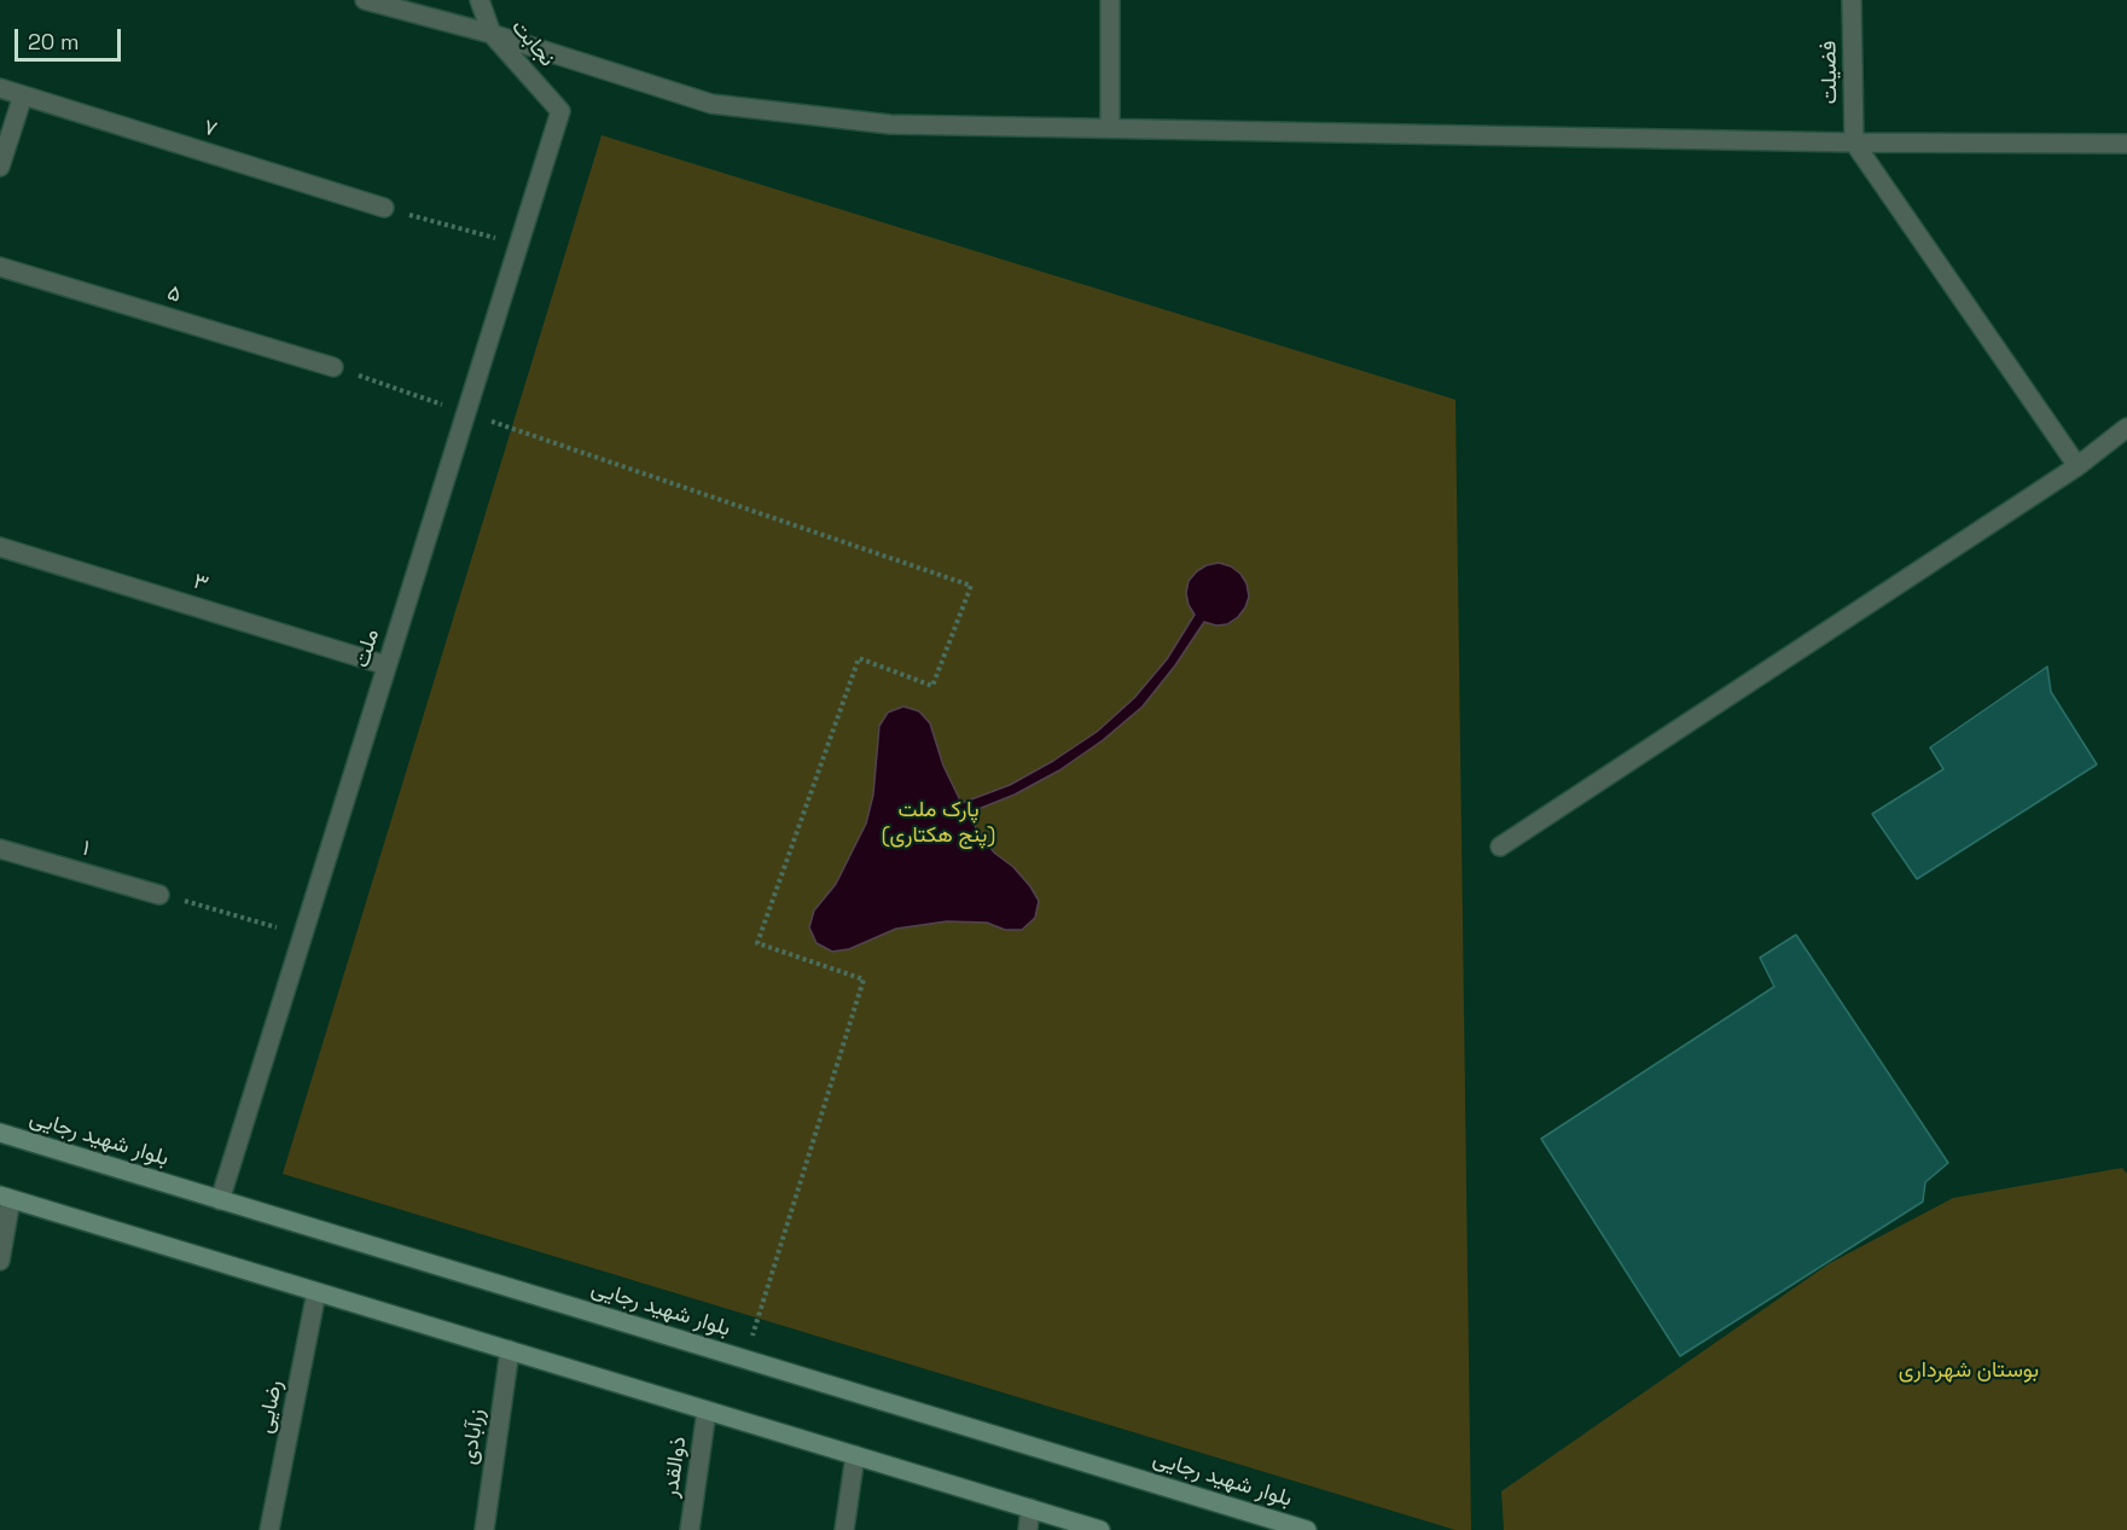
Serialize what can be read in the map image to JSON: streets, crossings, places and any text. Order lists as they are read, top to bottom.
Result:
{
  "streets": {
    "main road": ["بلوار شهید رجایی"],
    "street": [
      "نجابت",
      "فضیلت",
      "۷",
      "۵",
      "۳",
      "ملت",
      "۱",
      "رضایی",
      "زرآبادی",
      "ذوالقدر"
    ]
  },
  "crossings": [
    ["نجابت", "ملت"],
    ["۳", "ملت"],
    ["ملت", "بلوار شهید رجایی"]
  ],
  "parks": ["پارک ملت (پنج هکتاری)", "بوستان شهرداری"],
  "scale_bar": "20 m"
}
